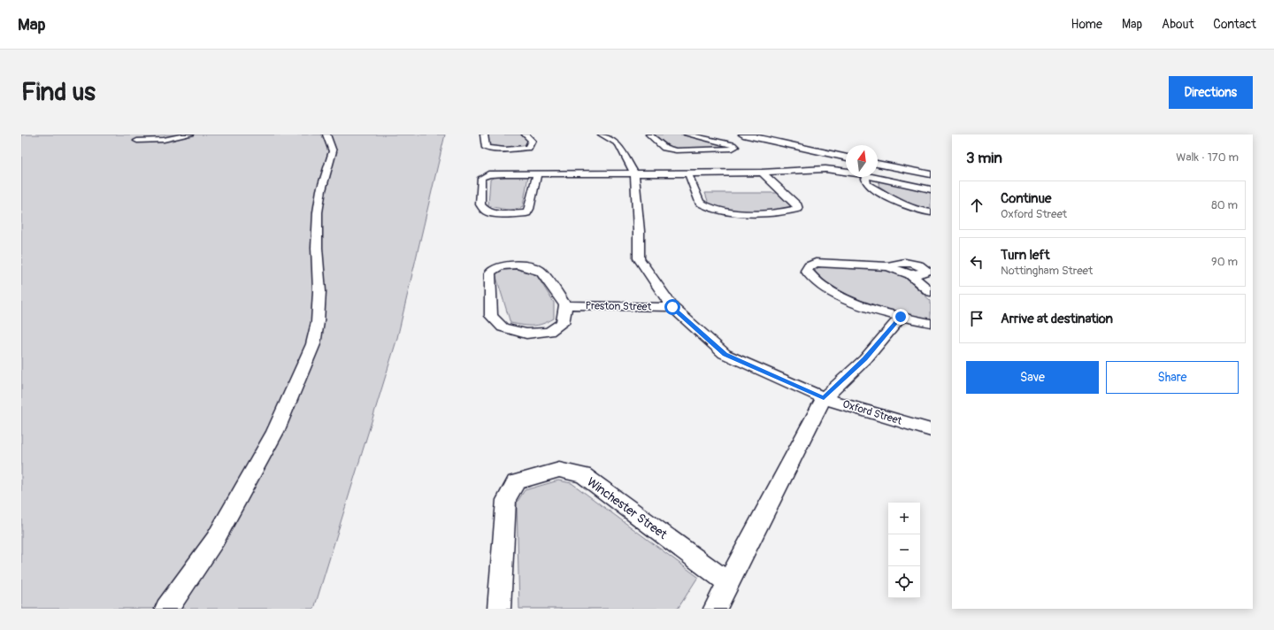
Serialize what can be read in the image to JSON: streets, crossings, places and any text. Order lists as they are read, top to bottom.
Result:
{
  "streets": {
    "street": ["Preston Street", "Oxford Street", "Winchester Street"]
  },
  "crossings": [
    ["Preston Street", "Oxford Street"]
  ],
  "north": "top",
  "page": {
    "header": "Map",
    "nav": [
      "Home",
      "Map",
      "About",
      "Contact"
    ],
    "buttons": [
      "Directions",
      ["Save", "Share"]
    ],
    "title": "Find us",
    "heading": ["3 min", "Walk · 170 m"],
    "list": [
      ["Continue", "Oxford Street", "80 m"],
      ["Turn left", "Nottingham Street", "90 m"],
      "Arrive at destination"
    ],
    "map_buttons": ["+", "−"]
  }
}
